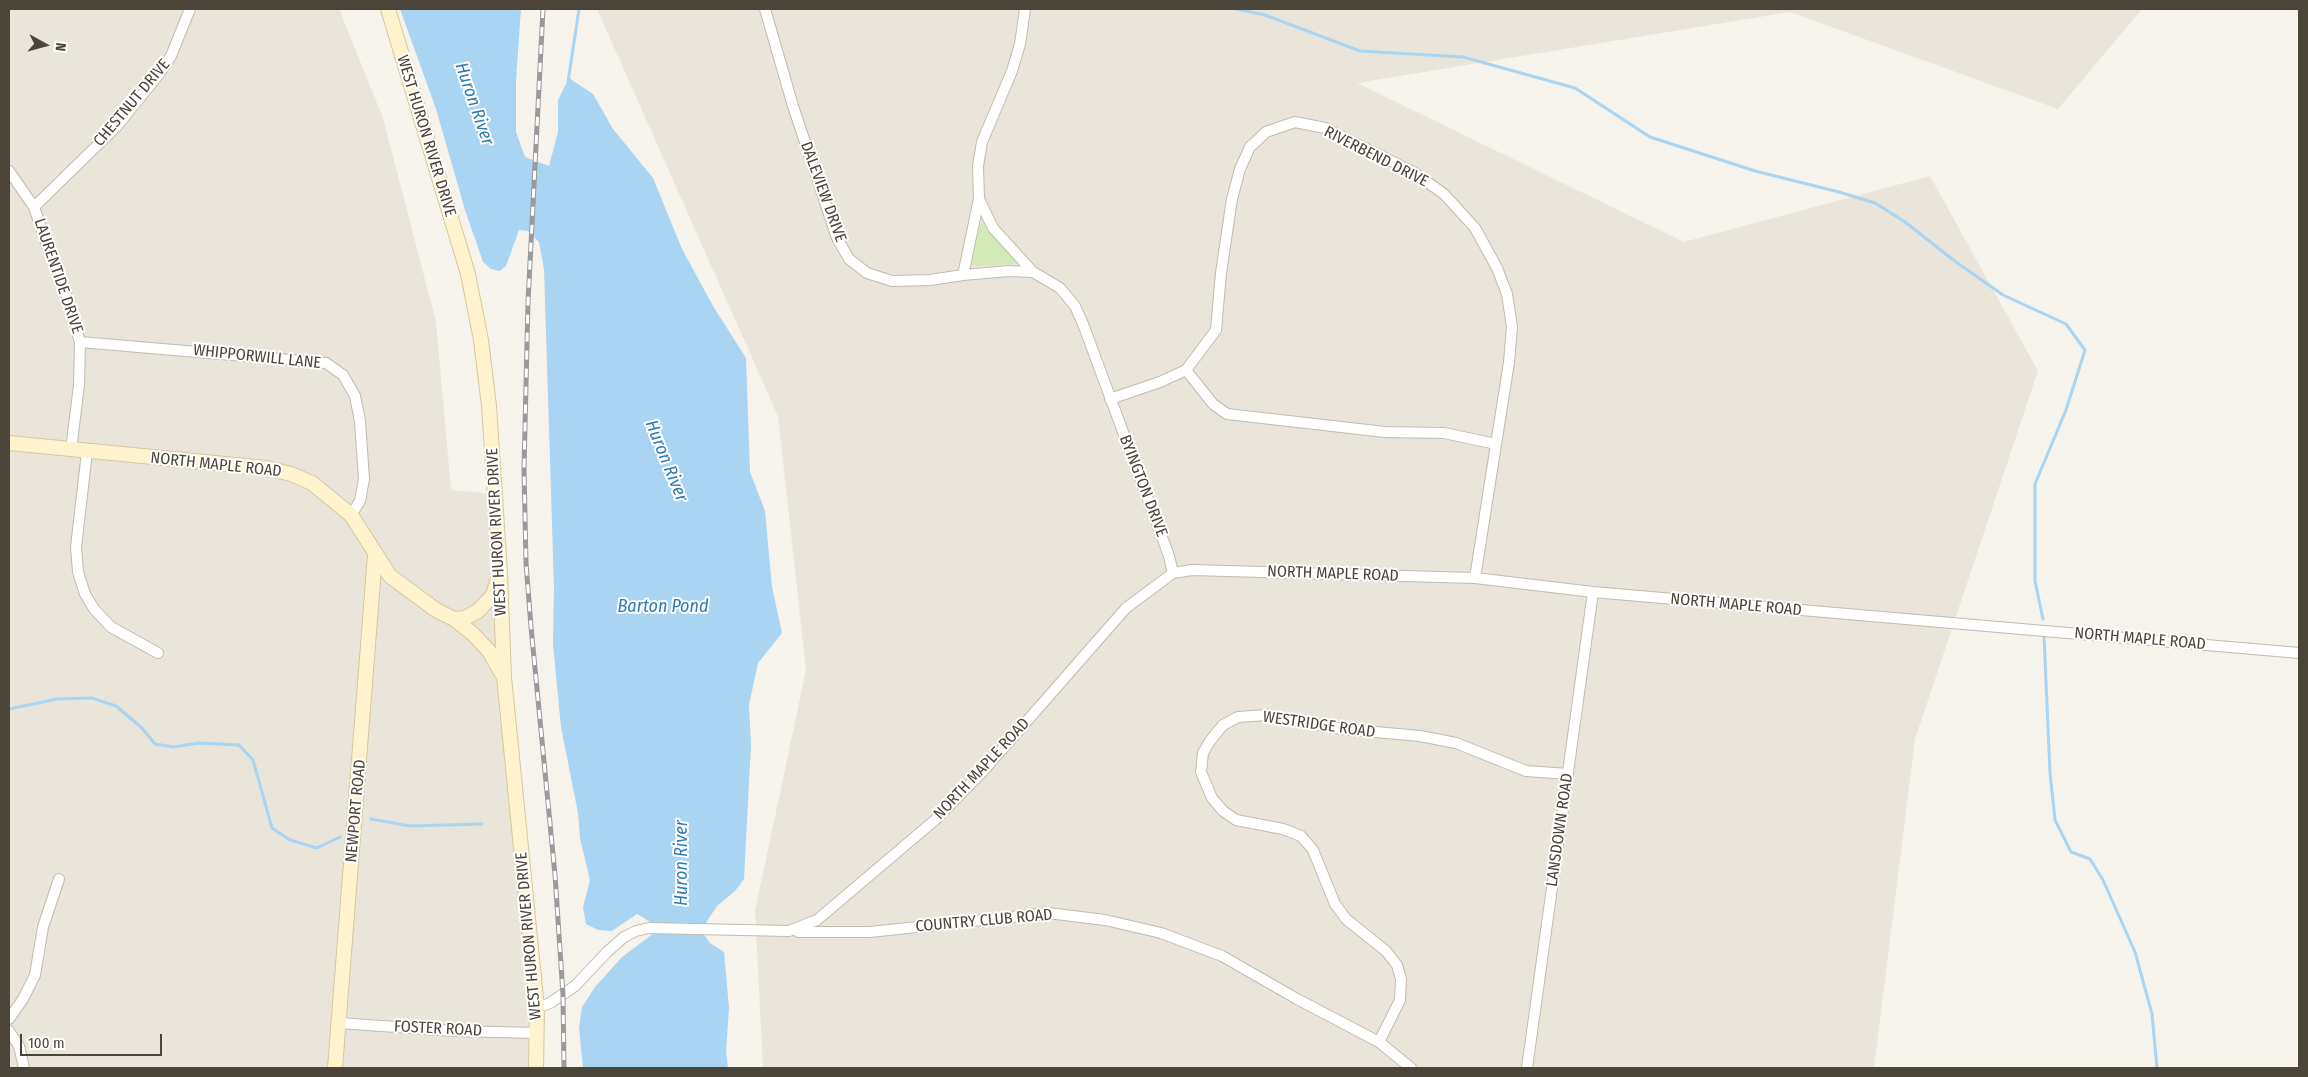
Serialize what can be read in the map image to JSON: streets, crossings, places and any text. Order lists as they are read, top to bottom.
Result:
{
  "streets": {
    "street": [
      "CHESTNUT DRIVE",
      "WEST HURON RIVER DRIVE",
      "RIVERBEND DRIVE",
      "DALEVIEW DRIVE",
      "LAURENTIDE DRIVE",
      "WHIPPORWILL LANE",
      "NORTH MAPLE ROAD",
      "BYINGTON DRIVE",
      "WESTRIDGE ROAD",
      "NEWPORT ROAD",
      "LANSDOWN ROAD",
      "COUNTRY CLUB ROAD",
      "FOSTER ROAD"
    ]
  },
  "crossings": [
    ["CHESTNUT DRIVE", "LAURENTIDE DRIVE"],
    ["WEST HURON RIVER DRIVE", "NORTH MAPLE ROAD"],
    ["WEST HURON RIVER DRIVE", "FOSTER ROAD"],
    ["RIVERBEND DRIVE", "NORTH MAPLE ROAD"],
    ["RIVERBEND DRIVE", "BYINGTON DRIVE"],
    ["DALEVIEW DRIVE", "BYINGTON DRIVE"],
    ["LAURENTIDE DRIVE", "WHIPPORWILL LANE"],
    ["LAURENTIDE DRIVE", "NORTH MAPLE ROAD"],
    ["WHIPPORWILL LANE", "NORTH MAPLE ROAD"],
    ["NORTH MAPLE ROAD", "BYINGTON DRIVE"],
    ["NORTH MAPLE ROAD", "NEWPORT ROAD"],
    ["NORTH MAPLE ROAD", "LANSDOWN ROAD"],
    ["NORTH MAPLE ROAD", "COUNTRY CLUB ROAD"],
    ["WESTRIDGE ROAD", "LANSDOWN ROAD"],
    ["WESTRIDGE ROAD", "COUNTRY CLUB ROAD"],
    ["NEWPORT ROAD", "FOSTER ROAD"]
  ],
  "water": ["Huron River", "Barton Pond"],
  "scale_bar": "100 m",
  "north": "right"
}
